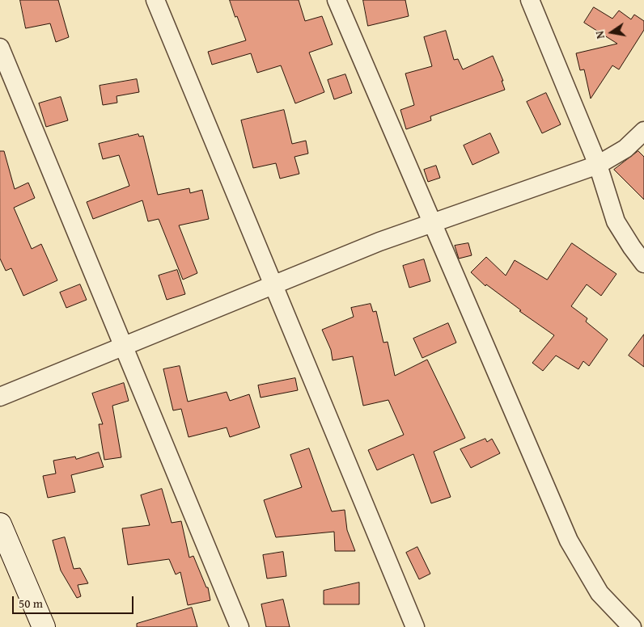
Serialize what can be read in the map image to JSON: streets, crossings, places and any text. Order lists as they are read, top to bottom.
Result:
{
  "scale_bar": "50 m",
  "north": "left"
}
